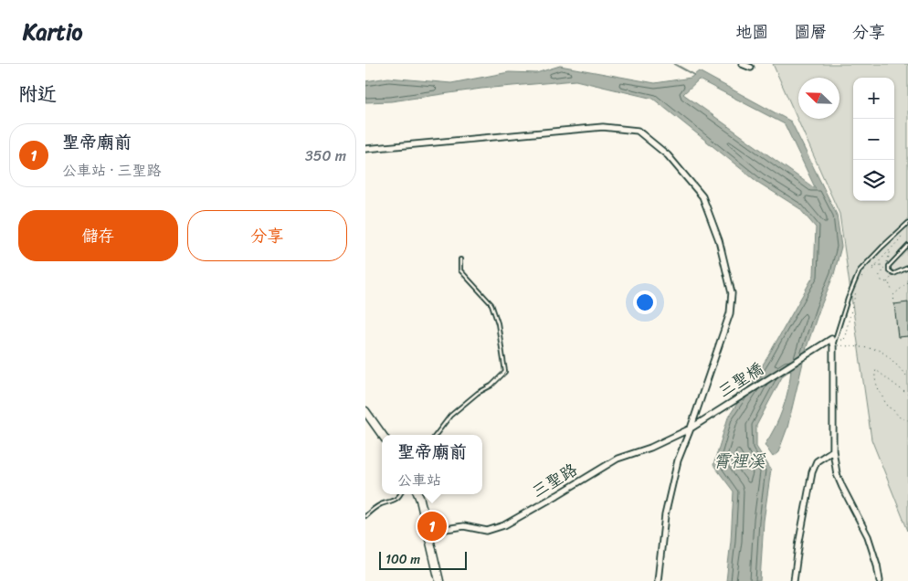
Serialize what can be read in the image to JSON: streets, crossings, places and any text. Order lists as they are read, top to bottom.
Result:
{
  "streets": {
    "street": ["三聖橋", "三聖路"]
  },
  "crossings": [
    ["三聖橋", "三聖路"]
  ],
  "water": ["霄裡溪"],
  "scale_bar": "100 m",
  "north": "top left",
  "page": {
    "header": "Kartio",
    "nav": ["地圖", "圖層", "分享"],
    "heading": "附近",
    "map_buttons": ["+", "−"],
    "list": [
      {
        "mark": "1",
        "name": "聖帝廟前",
        "note": "公車站 · 三聖路",
        "value": "350 m"
      }
    ],
    "buttons": ["儲存", "分享"],
    "popup": ["聖帝廟前", "公車站"],
    "pins": "1",
    "scale": "100 m"
  }
}
